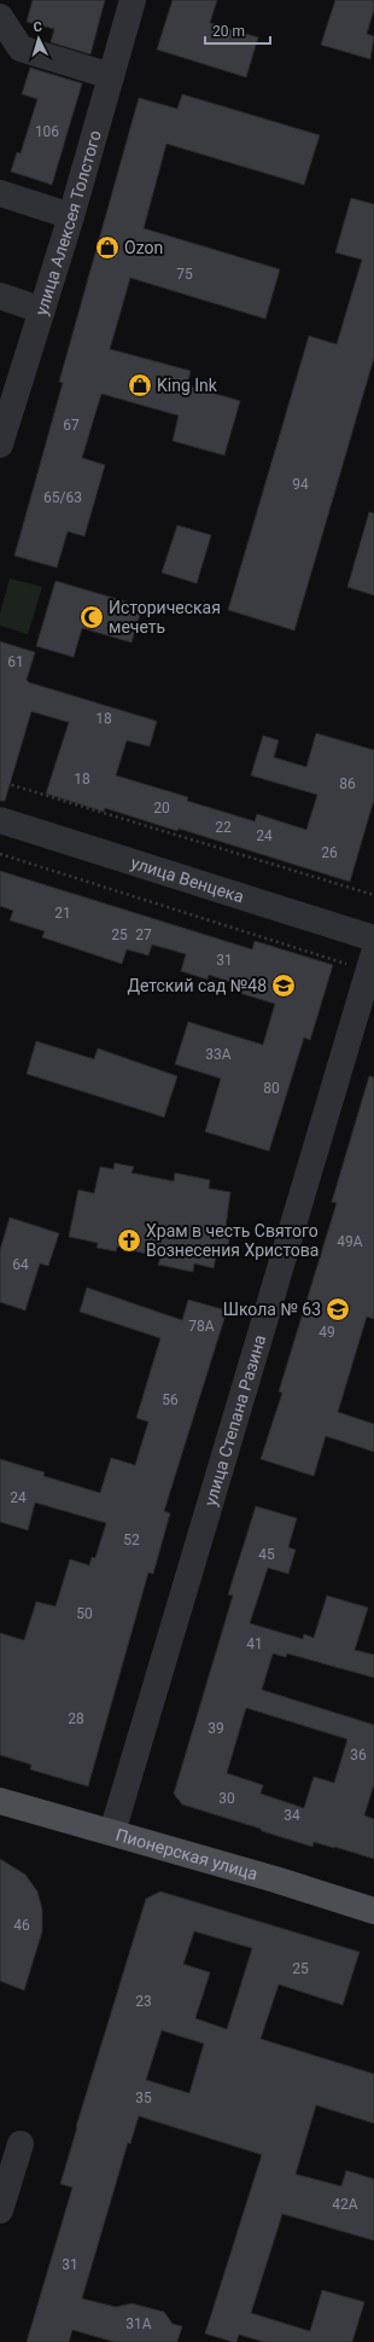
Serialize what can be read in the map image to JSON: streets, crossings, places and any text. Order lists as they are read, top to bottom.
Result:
{
  "streets": {
    "main road": ["Пионерская улица"],
    "street": ["улица Алексея Толстого", "улица Венцека", "улица Степана Разина"]
  },
  "crossings": [
    ["улица Степана Разина", "Пионерская улица"]
  ],
  "places": {
    "shop": ["Ozon", "King Ink"],
    "mosque": ["Историческая мечеть"],
    "school or university": ["Детский сад №48", "Школа № 63"],
    "church": ["Храм в честь Святого Вознесения Христова"]
  },
  "house_numbers": [
    "106",
    "75",
    "67",
    "94",
    "65/63",
    "61",
    "18",
    "18",
    "86",
    "20",
    "22",
    "24",
    "26",
    "21",
    "25",
    "27",
    "31",
    "33А",
    "80",
    "49А",
    "64",
    "78А",
    "49",
    "56",
    "24",
    "52",
    "45",
    "50",
    "41",
    "28",
    "39",
    "36",
    "30",
    "34",
    "46",
    "25",
    "23",
    "35",
    "42А",
    "31",
    "31А"
  ],
  "scale_bar": "20 m",
  "north": "top"
}
